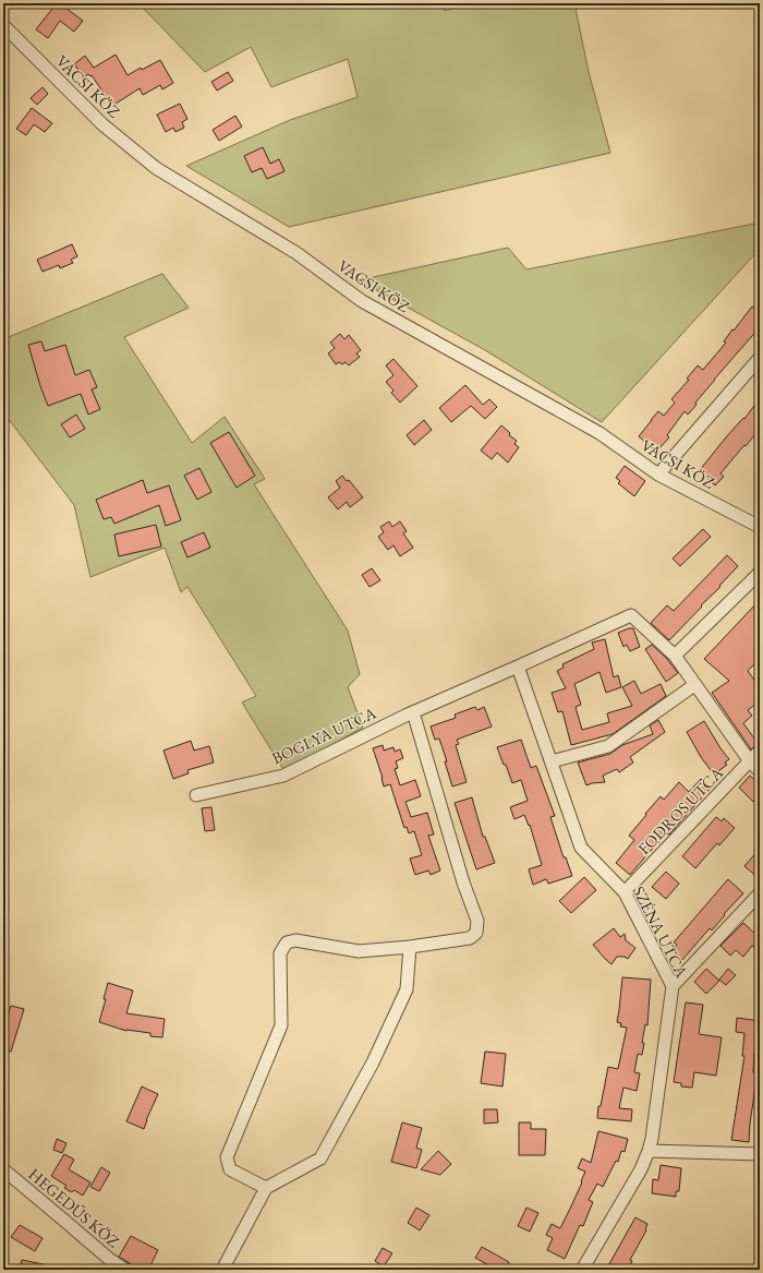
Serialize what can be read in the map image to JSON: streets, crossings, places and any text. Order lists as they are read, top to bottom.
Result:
{
  "streets": {
    "street": [
      "VACSI KÖZ",
      "BOGLYA UTCA",
      "FODROS UTCA",
      "SZÉNA UTCA",
      "HEGEDŰS KÖZ"
    ]
  },
  "crossings": [
    ["BOGLYA UTCA", "SZÉNA UTCA"],
    ["FODROS UTCA", "SZÉNA UTCA"]
  ]
}
